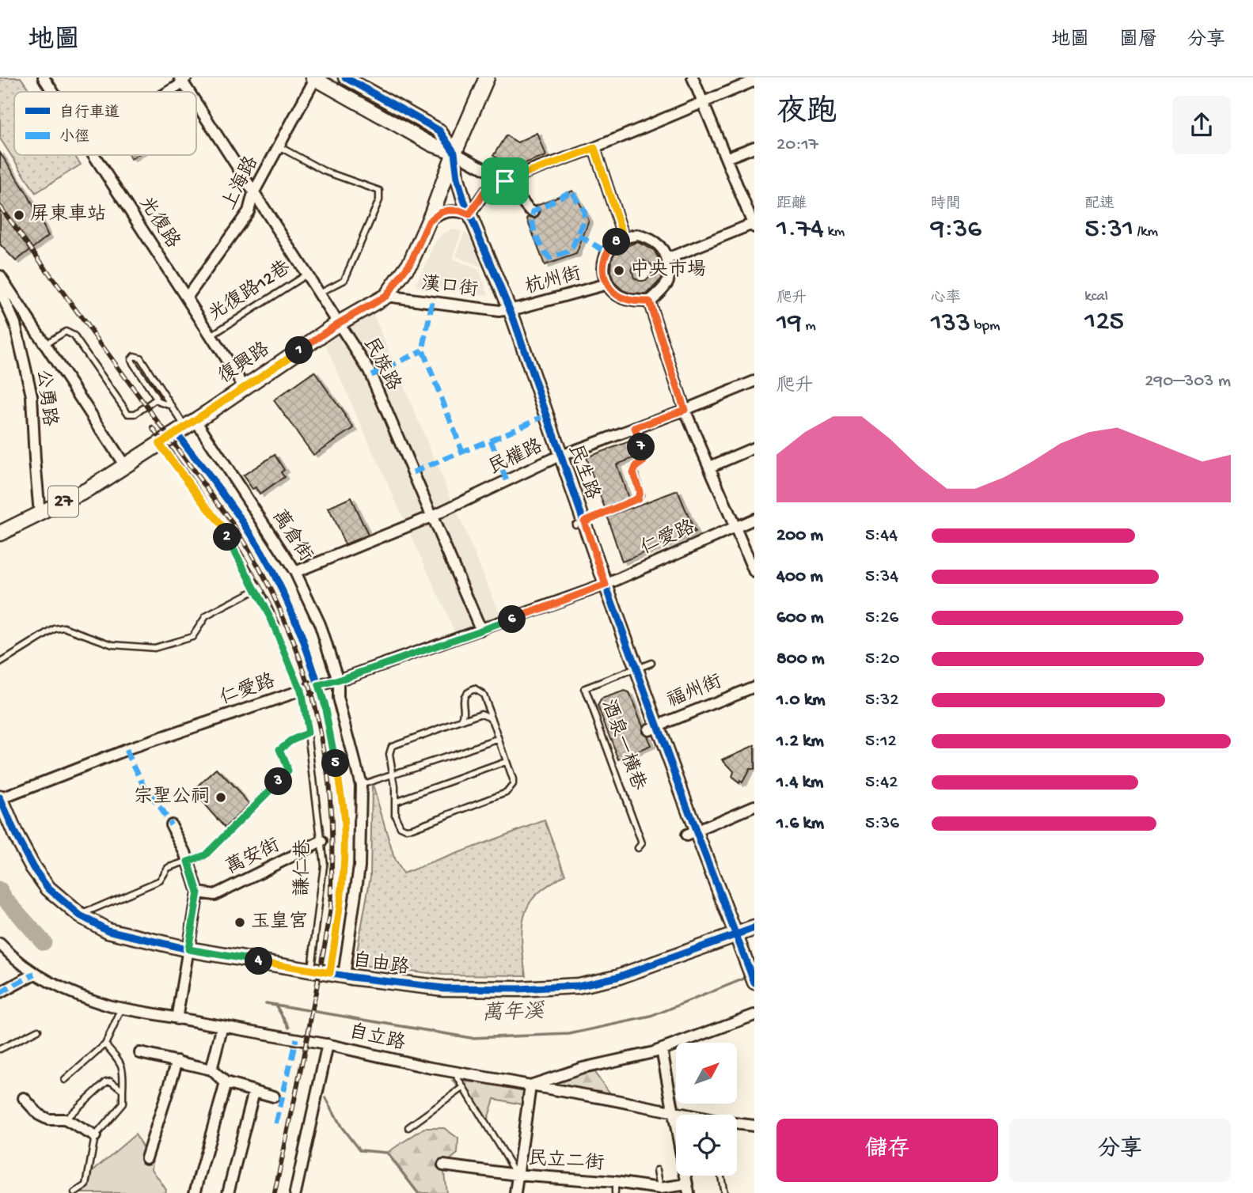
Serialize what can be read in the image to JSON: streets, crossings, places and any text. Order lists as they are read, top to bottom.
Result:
{
  "streets": {
    "main road": ["復興路", "27", "自由路"],
    "street": [
      "上海路",
      "光復路",
      "杭州街",
      "漢口街",
      "民族路",
      "公勇路",
      "民權路",
      "民生路",
      "萬倉街",
      "仁愛路",
      "福州街",
      "萬安街",
      "自立路",
      "民立二街"
    ],
    "lane": ["光復路12巷", "酒泉一橫巷", "謙仁巷"]
  },
  "crossings": [
    ["上海路", "光復路"],
    ["上海路", "民族路"],
    ["光復路", "光復路12巷"],
    ["光復路", "復興路"],
    ["杭州街", "漢口街"],
    ["杭州街", "民生路"],
    ["漢口街", "復興路"],
    ["漢口街", "民生路"],
    ["光復路12巷", "民族路"],
    ["復興路", "民族路"],
    ["復興路", "公勇路"],
    ["復興路", "民生路"],
    ["復興路", "萬倉街"],
    ["復興路", "謙仁巷"],
    ["民族路", "民權路"],
    ["民族路", "仁愛路"],
    ["民權路", "民生路"],
    ["民權路", "萬倉街"],
    ["民生路", "仁愛路"],
    ["民生路", "福州街"],
    ["民生路", "酒泉一橫巷"],
    ["民生路", "自由路"],
    ["萬倉街", "仁愛路"],
    ["萬倉街", "自由路"],
    ["仁愛路", "謙仁巷"],
    ["仁愛路", "自由路"],
    ["萬安街", "謙仁巷"],
    ["謙仁巷", "自由路"]
  ],
  "water": ["萬年溪"],
  "places": [
    "屏東車站",
    "中央市場",
    "宗聖公祠",
    "玉皇宮"
  ],
  "legend": ["自行車道", "小徑"],
  "north": "top right",
  "page": {
    "header": "地圖",
    "nav": ["地圖", "圖層", "分享"],
    "heading": ["夜跑", "20:17"],
    "stats": [
      ["距離", "1.74 km"],
      ["時間", "9:36"],
      ["配速", "5:31 /km"],
      ["爬升", "19 m"],
      ["心率", "133 bpm"],
      ["kcal", "125"]
    ],
    "pins": [
      "8",
      "1",
      "7",
      "2",
      "6",
      "5",
      "3",
      "4"
    ],
    "chart": ["爬升", "290–303 m"],
    "list": [
      {
        "name": "200 m",
        "note": "5:44"
      },
      {
        "name": "400 m",
        "note": "5:34"
      },
      {
        "name": "600 m",
        "note": "5:26"
      },
      {
        "name": "800 m",
        "note": "5:20"
      },
      {
        "name": "1.0 km",
        "note": "5:32"
      },
      {
        "name": "1.2 km",
        "note": "5:12"
      },
      {
        "name": "1.4 km",
        "note": "5:42"
      },
      {
        "name": "1.6 km",
        "note": "5:36"
      }
    ],
    "buttons": ["儲存", "分享"]
  }
}
